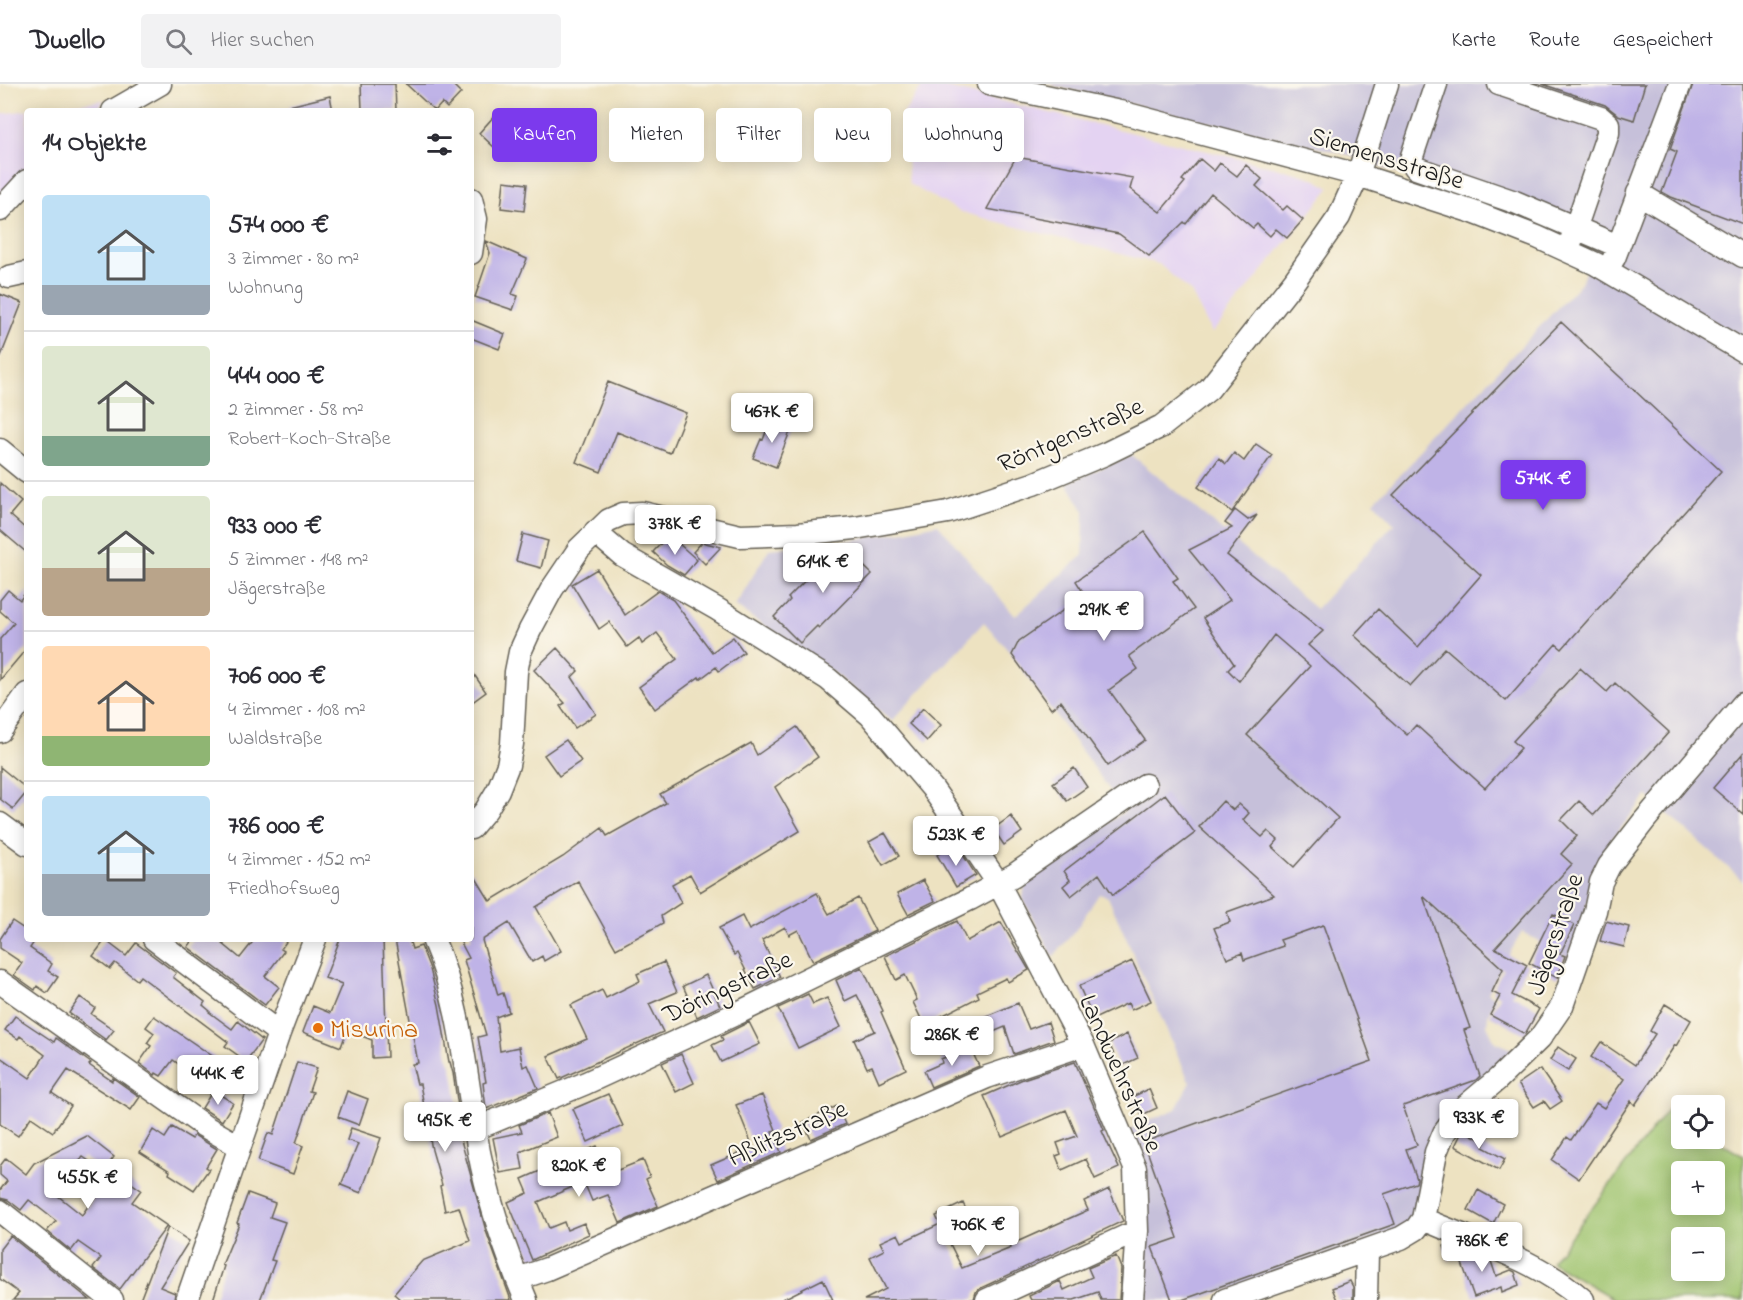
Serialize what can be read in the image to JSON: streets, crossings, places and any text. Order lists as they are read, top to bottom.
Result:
{
  "streets": {
    "street": [
      "Siemensstraße",
      "Röntgenstraße",
      "Jägerstraße",
      "Döringstraße",
      "Landwehrstraße",
      "Aßlitzstraße"
    ]
  },
  "crossings": [
    ["Siemensstraße", "Röntgenstraße"],
    ["Röntgenstraße", "Landwehrstraße"],
    ["Döringstraße", "Landwehrstraße"],
    ["Landwehrstraße", "Aßlitzstraße"]
  ],
  "places": ["Misurina"],
  "page": {
    "header": "Dwello",
    "search": "Hier suchen",
    "nav": ["Karte", "Route", "Gespeichert"],
    "chip": [
      "Kaufen",
      "Mieten",
      "Filter",
      "Neu",
      "Wohnung"
    ],
    "heading": "14 Objekte",
    "list": [
      {
        "name": "574 000 €",
        "note": "3 Zimmer · 80 m² · Wohnung"
      },
      {
        "name": "444 000 €",
        "note": "2 Zimmer · 58 m² · Robert-Koch-Straße"
      },
      {
        "name": "933 000 €",
        "note": "5 Zimmer · 148 m² · Jägerstraße"
      },
      {
        "name": "706 000 €",
        "note": "4 Zimmer · 108 m² · Waldstraße"
      },
      {
        "name": "786 000 €",
        "note": "4 Zimmer · 152 m² · Friedhofsweg"
      }
    ],
    "price": [
      "467K €",
      "574K €",
      "378K €",
      "614K €",
      "291K €",
      "523K €",
      "286K €",
      "444K €",
      "933K €",
      "495K €",
      "820K €",
      "455K €",
      "706K €",
      "786K €"
    ],
    "map_buttons": ["+", "−"]
  }
}
